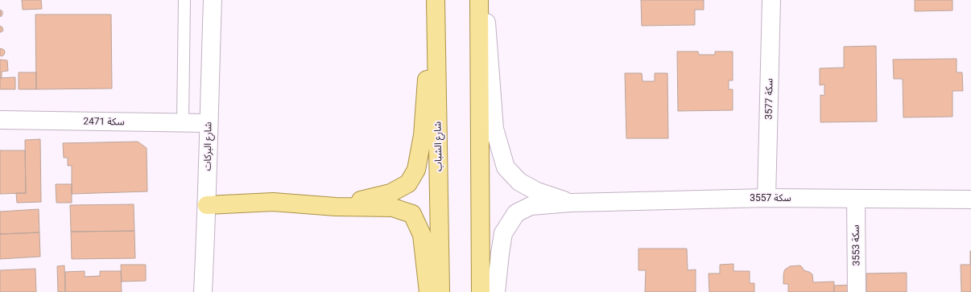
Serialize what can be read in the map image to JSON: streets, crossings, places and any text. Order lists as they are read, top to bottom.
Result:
{
  "streets": {
    "main road": ["شارع الشباب"],
    "street": [
      "سكة 3577",
      "سكة 2471",
      "شارع البركات",
      "سكة 3557",
      "سكة 3553"
    ]
  },
  "crossings": [
    ["سكة 3577", "سكة 3557"],
    ["سكة 2471", "شارع البركات"],
    ["سكة 3557", "سكة 3553"]
  ]
}
